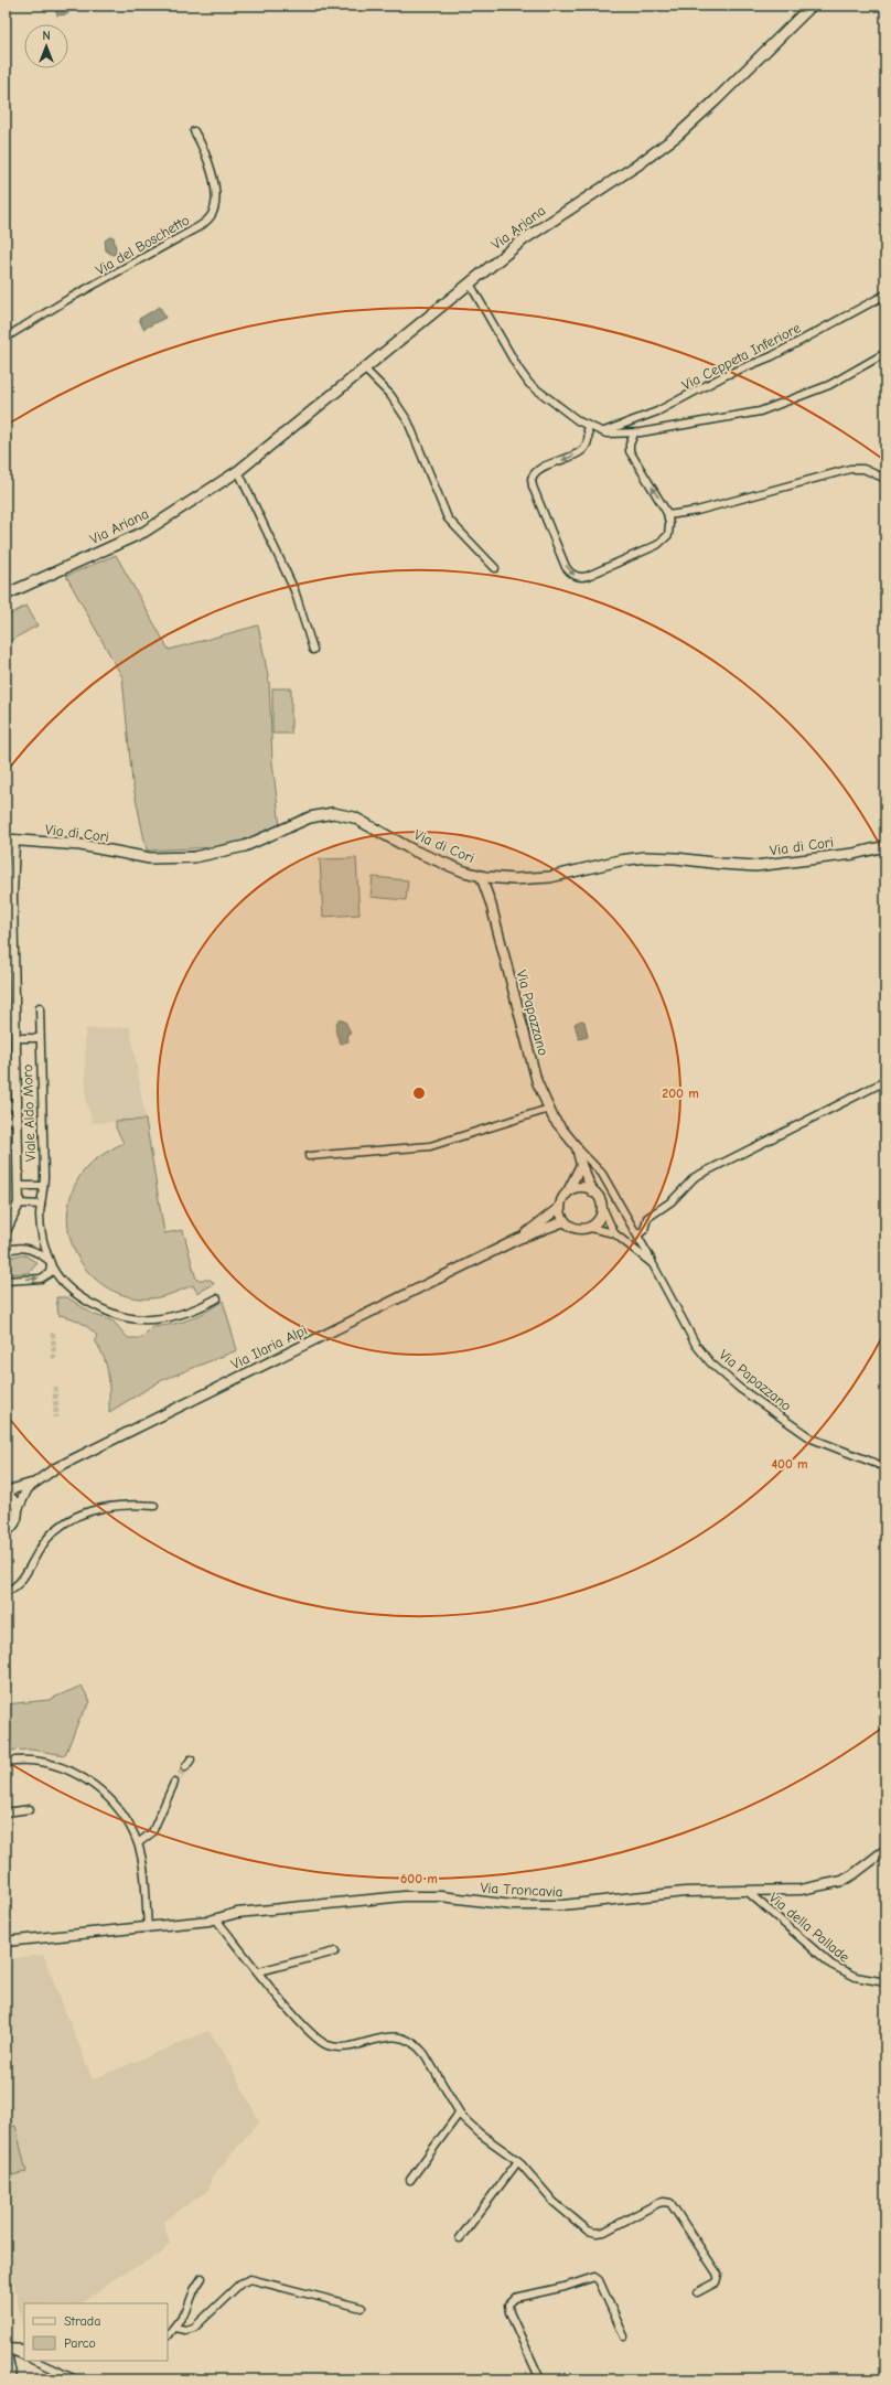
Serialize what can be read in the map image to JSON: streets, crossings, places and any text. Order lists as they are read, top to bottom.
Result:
{
  "streets": {
    "main road": ["Via Ariana", "Via di Cori"],
    "street": [
      "Via del Boschetto",
      "Via Ceppeta Inferiore",
      "Via Papazzano",
      "Viale Aldo Moro",
      "Via Ilaria Alpi",
      "Via Troncavia",
      "Via della Pallade"
    ]
  },
  "crossings": [
    ["Via di Cori", "Via Papazzano"],
    ["Via di Cori", "Viale Aldo Moro"],
    ["Via Papazzano", "Via Ilaria Alpi"],
    ["Via Troncavia", "Via della Pallade"]
  ],
  "legend": ["Strada", "Parco"],
  "north": "top",
  "rings": ["200 m", "400 m", "600 m"]
}
